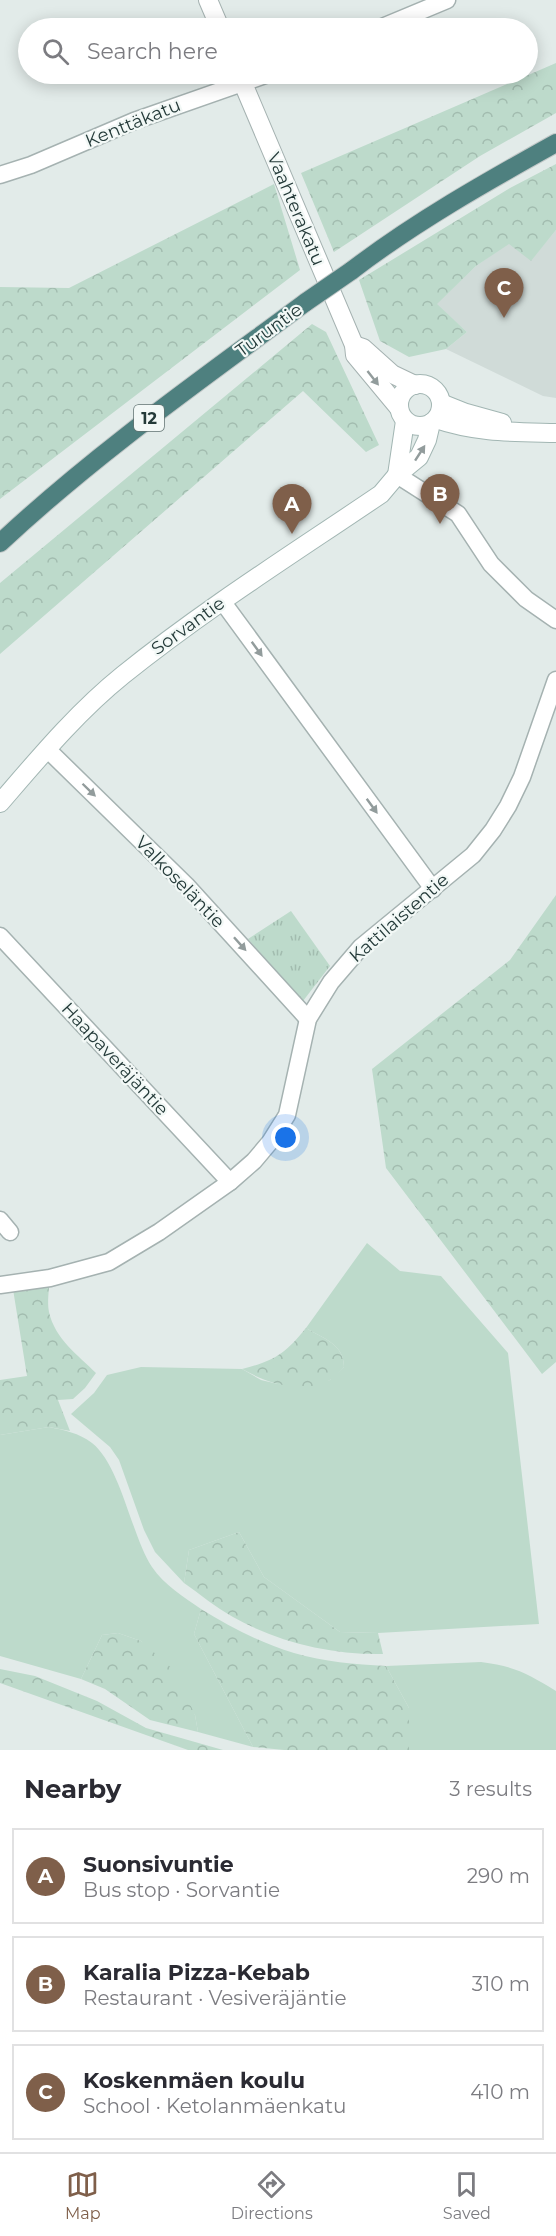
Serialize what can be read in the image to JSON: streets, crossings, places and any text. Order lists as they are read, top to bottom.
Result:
{
  "streets": {
    "highway": ["Turuntie", "12"],
    "main road": ["Vaahterakatu", "Sorvantie"],
    "street": [
      "Kenttäkatu",
      "Valkoseläntie",
      "Kattilaistentie",
      "Haapaveräjäntie"
    ]
  },
  "crossings": [
    ["Vaahterakatu", "Sorvantie"],
    ["Sorvantie", "Valkoseläntie"],
    ["Valkoseläntie", "Kattilaistentie"],
    ["Kattilaistentie", "Haapaveräjäntie"]
  ],
  "one_way": ["Valkoseläntie"],
  "page": {
    "search": "Search here",
    "pins": ["C", "B", "A"],
    "heading": ["Nearby", "3 results"],
    "list": [
      {
        "mark": "A",
        "name": "Suonsivuntie",
        "note": "Bus stop · Sorvantie",
        "value": "290 m"
      },
      {
        "mark": "B",
        "name": "Karalia Pizza-Kebab",
        "note": "Restaurant · Vesiveräjäntie",
        "value": "310 m"
      },
      {
        "mark": "C",
        "name": "Koskenmäen koulu",
        "note": "School · Ketolanmäenkatu",
        "value": "410 m"
      }
    ],
    "nav": ["Map", "Directions", "Saved"]
  }
}
